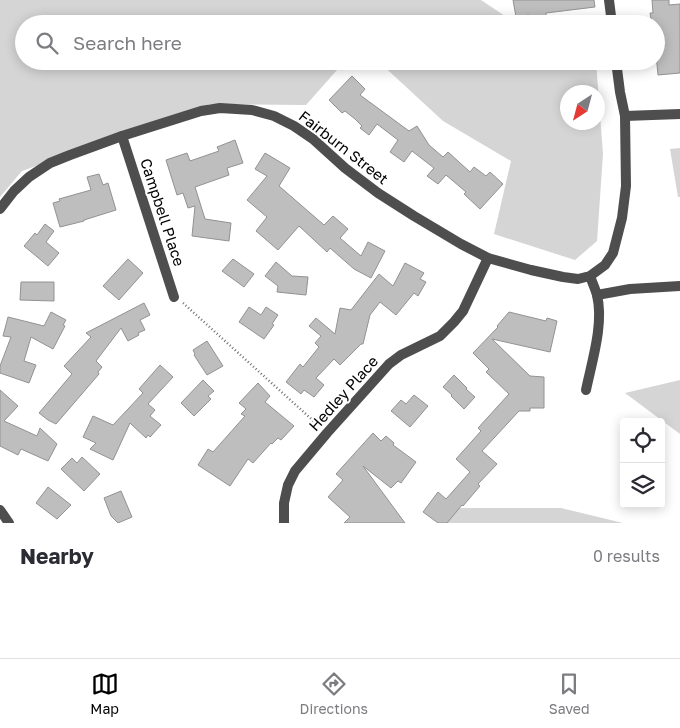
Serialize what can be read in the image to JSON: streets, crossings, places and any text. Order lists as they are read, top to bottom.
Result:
{
  "streets": {
    "street": ["Fairburn Street", "Campbell Place", "Hedley Place"]
  },
  "crossings": [
    ["Fairburn Street", "Campbell Place"],
    ["Fairburn Street", "Hedley Place"]
  ],
  "north": "bottom left",
  "page": {
    "search": "Search here",
    "heading": ["Nearby", "0 results"],
    "nav": ["Map", "Directions", "Saved"]
  }
}
